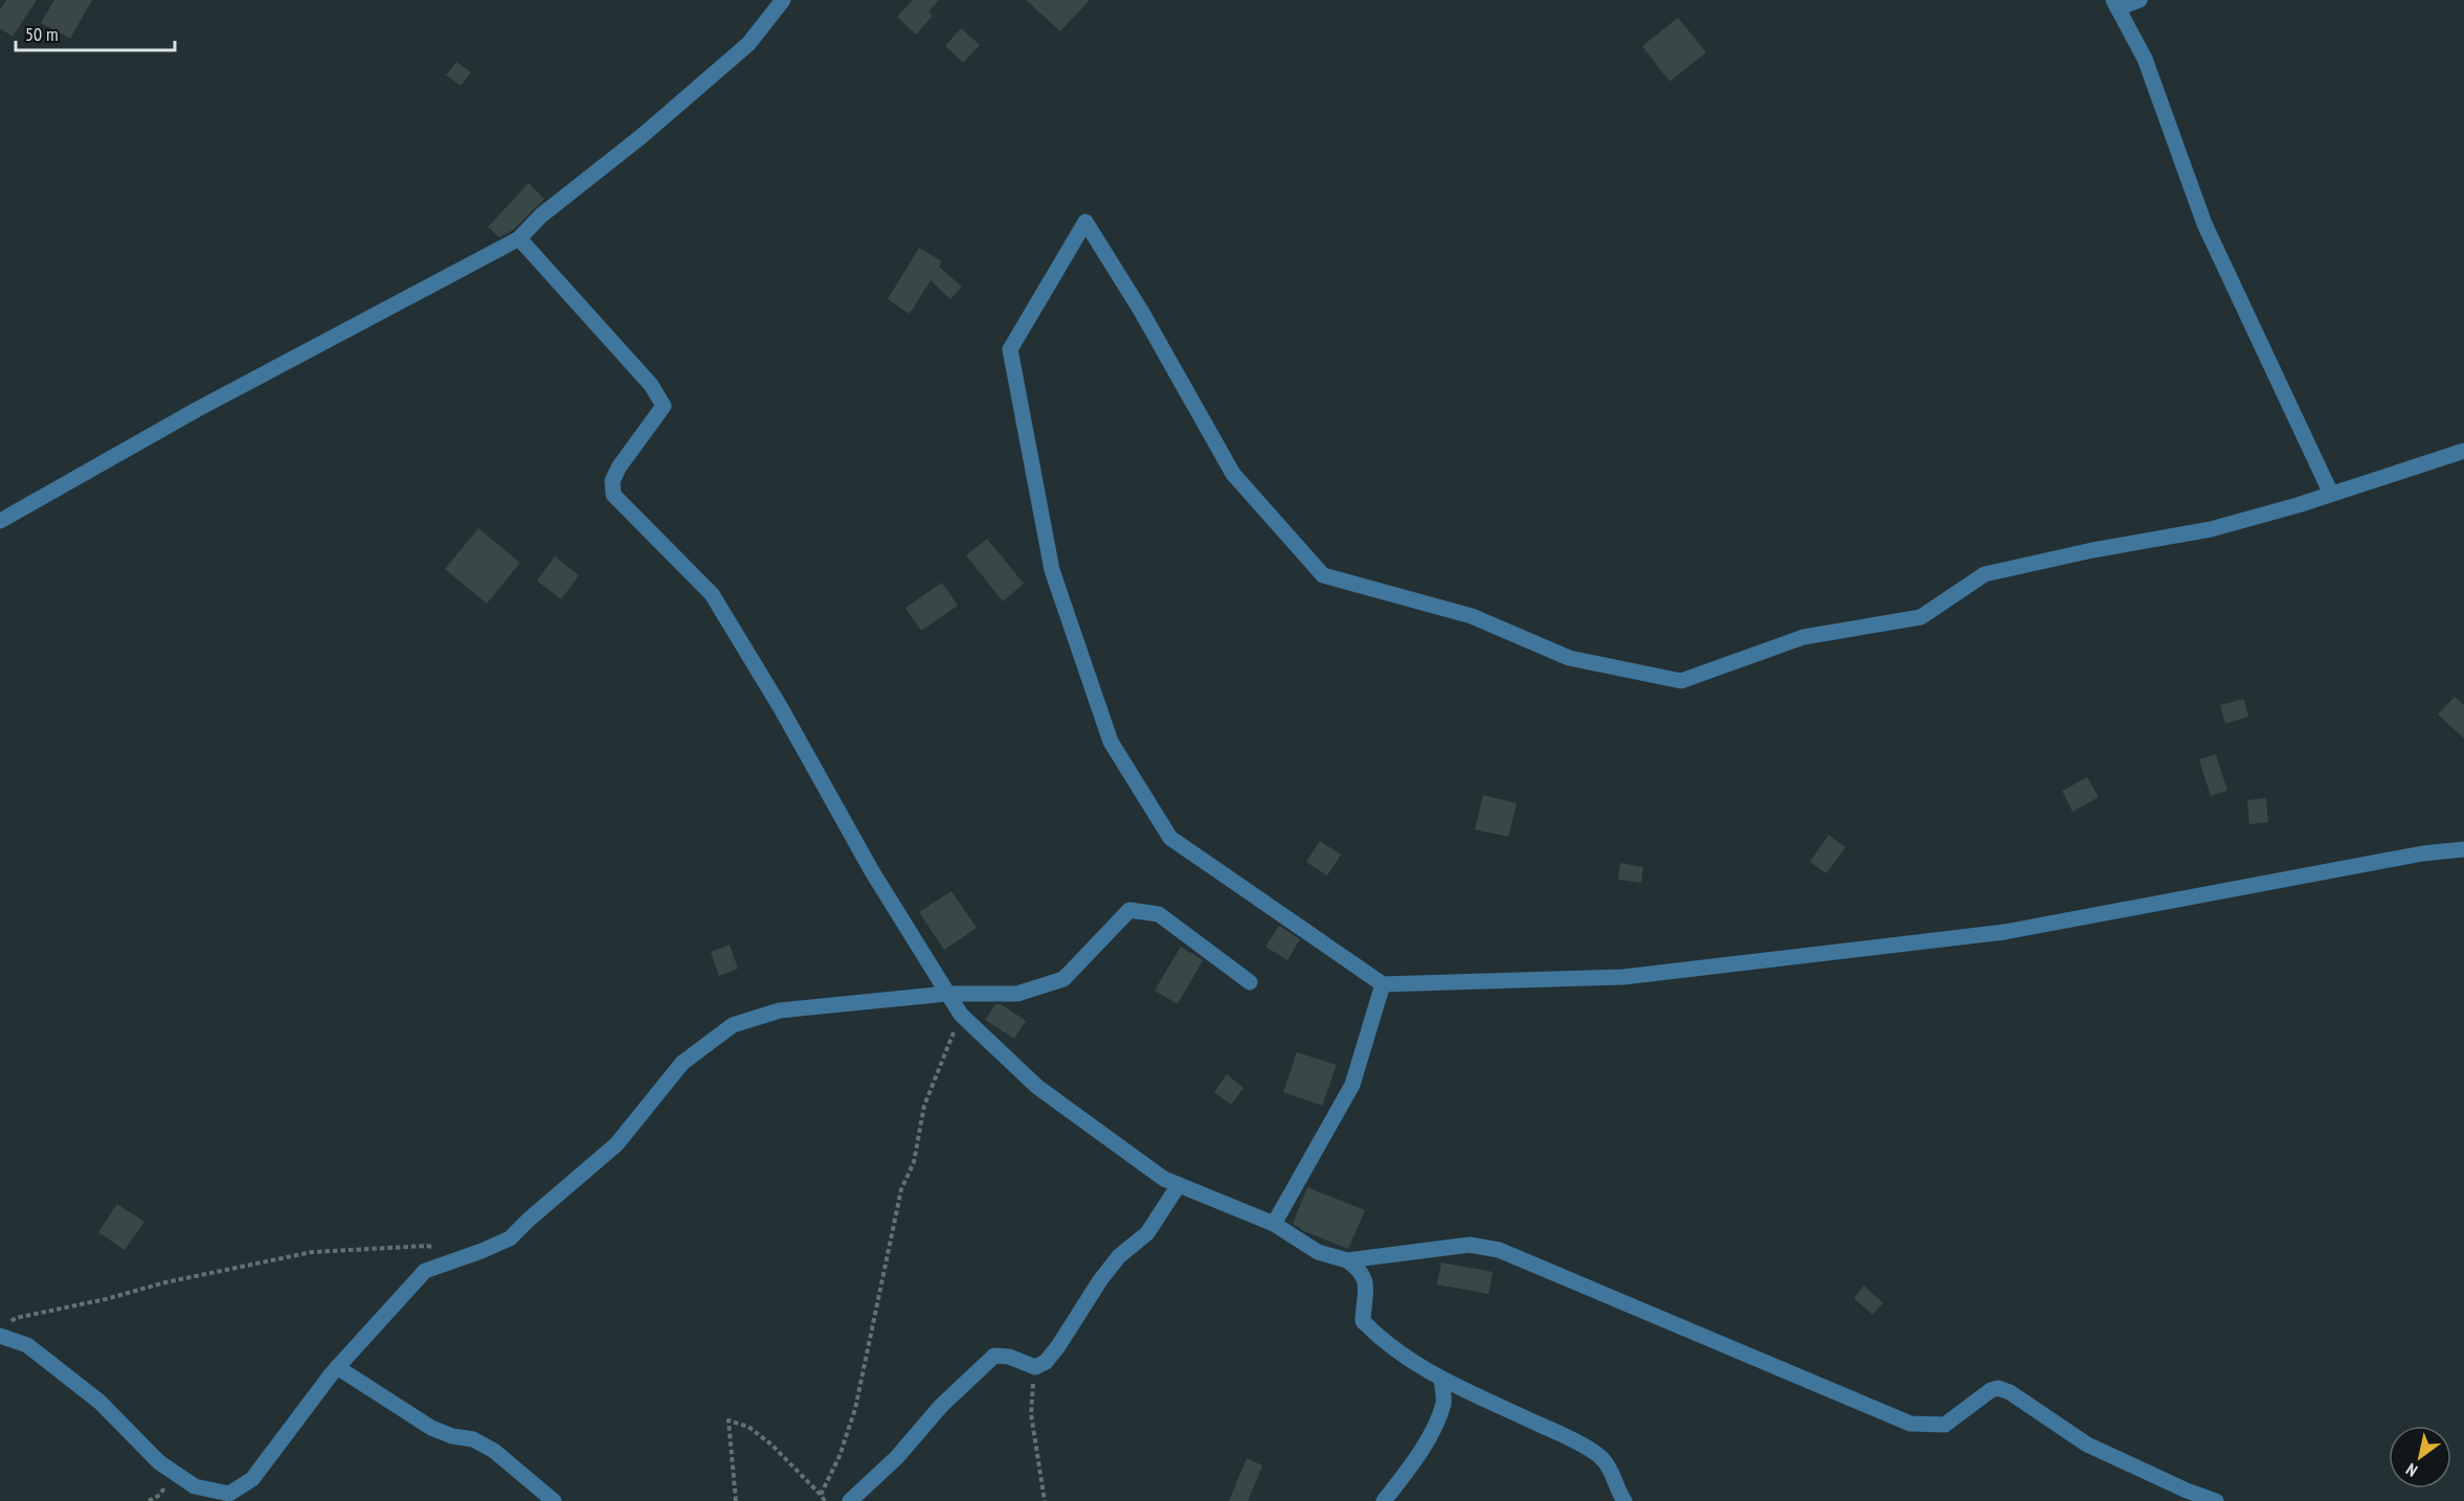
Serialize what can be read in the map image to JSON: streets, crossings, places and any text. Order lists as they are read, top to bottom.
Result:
{
  "scale_bar": "50 m",
  "north": "bottom left"
}
